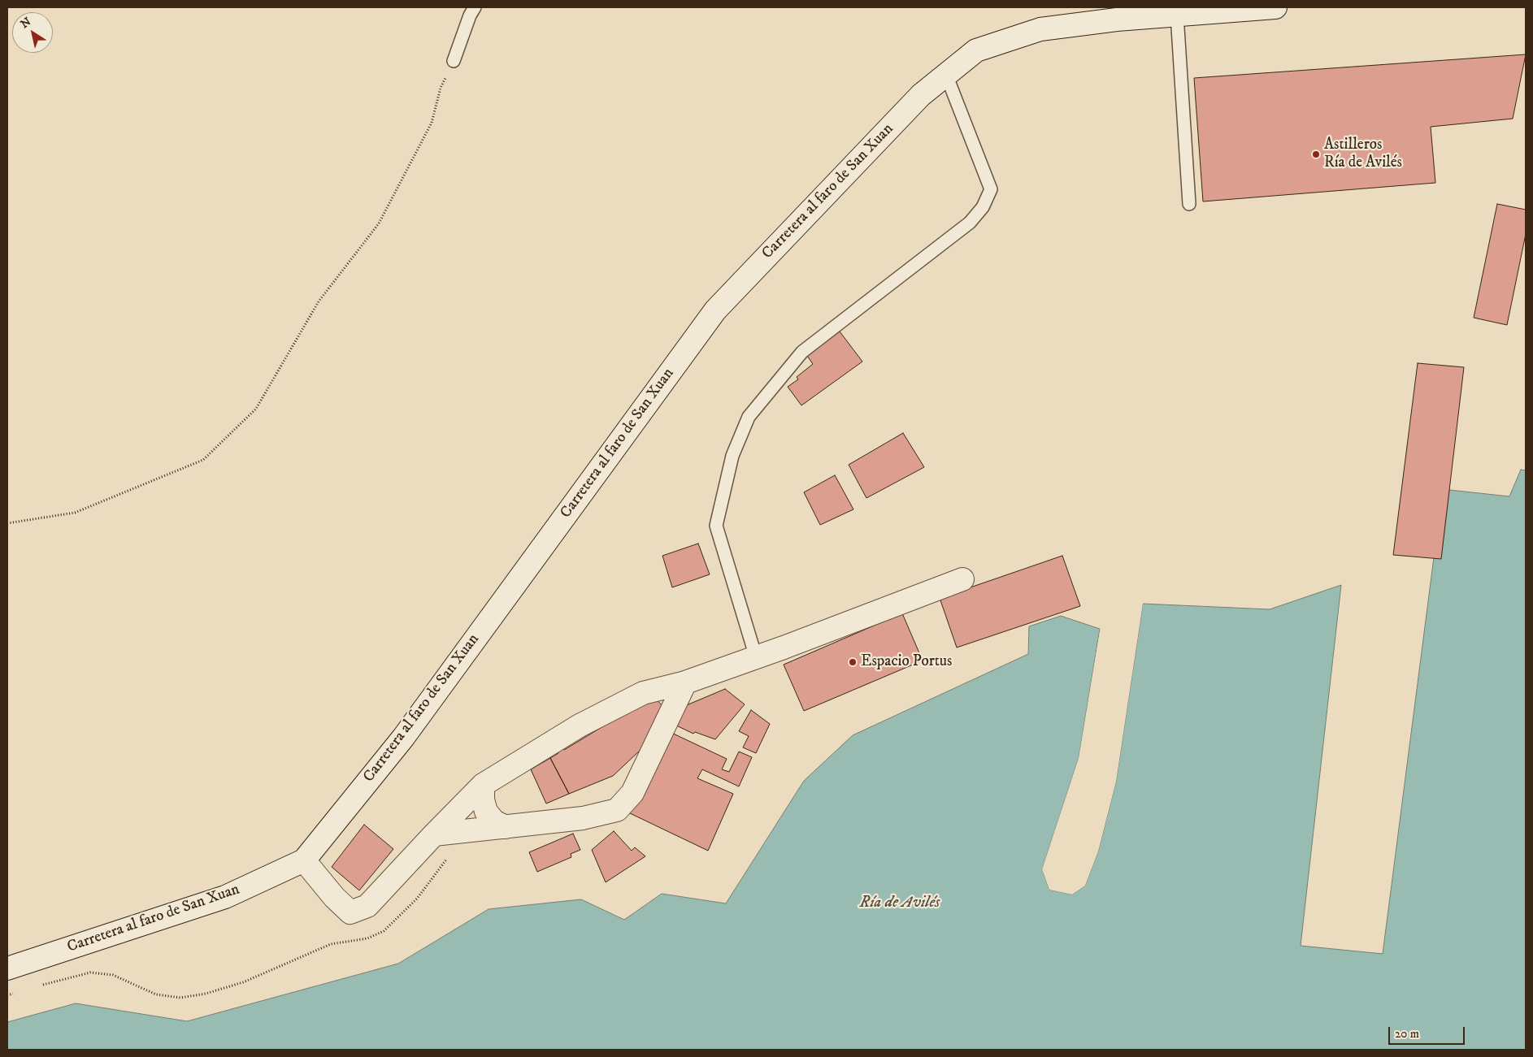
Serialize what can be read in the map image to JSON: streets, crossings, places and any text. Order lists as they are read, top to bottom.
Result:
{
  "streets": {
    "street": ["Carretera al faro de San Xuan"]
  },
  "water": ["Ría de Avilés"],
  "places": ["Astilleros Ría de Avilés", "Espacio Portus"],
  "scale_bar": "20 m",
  "north": "top left"
}
